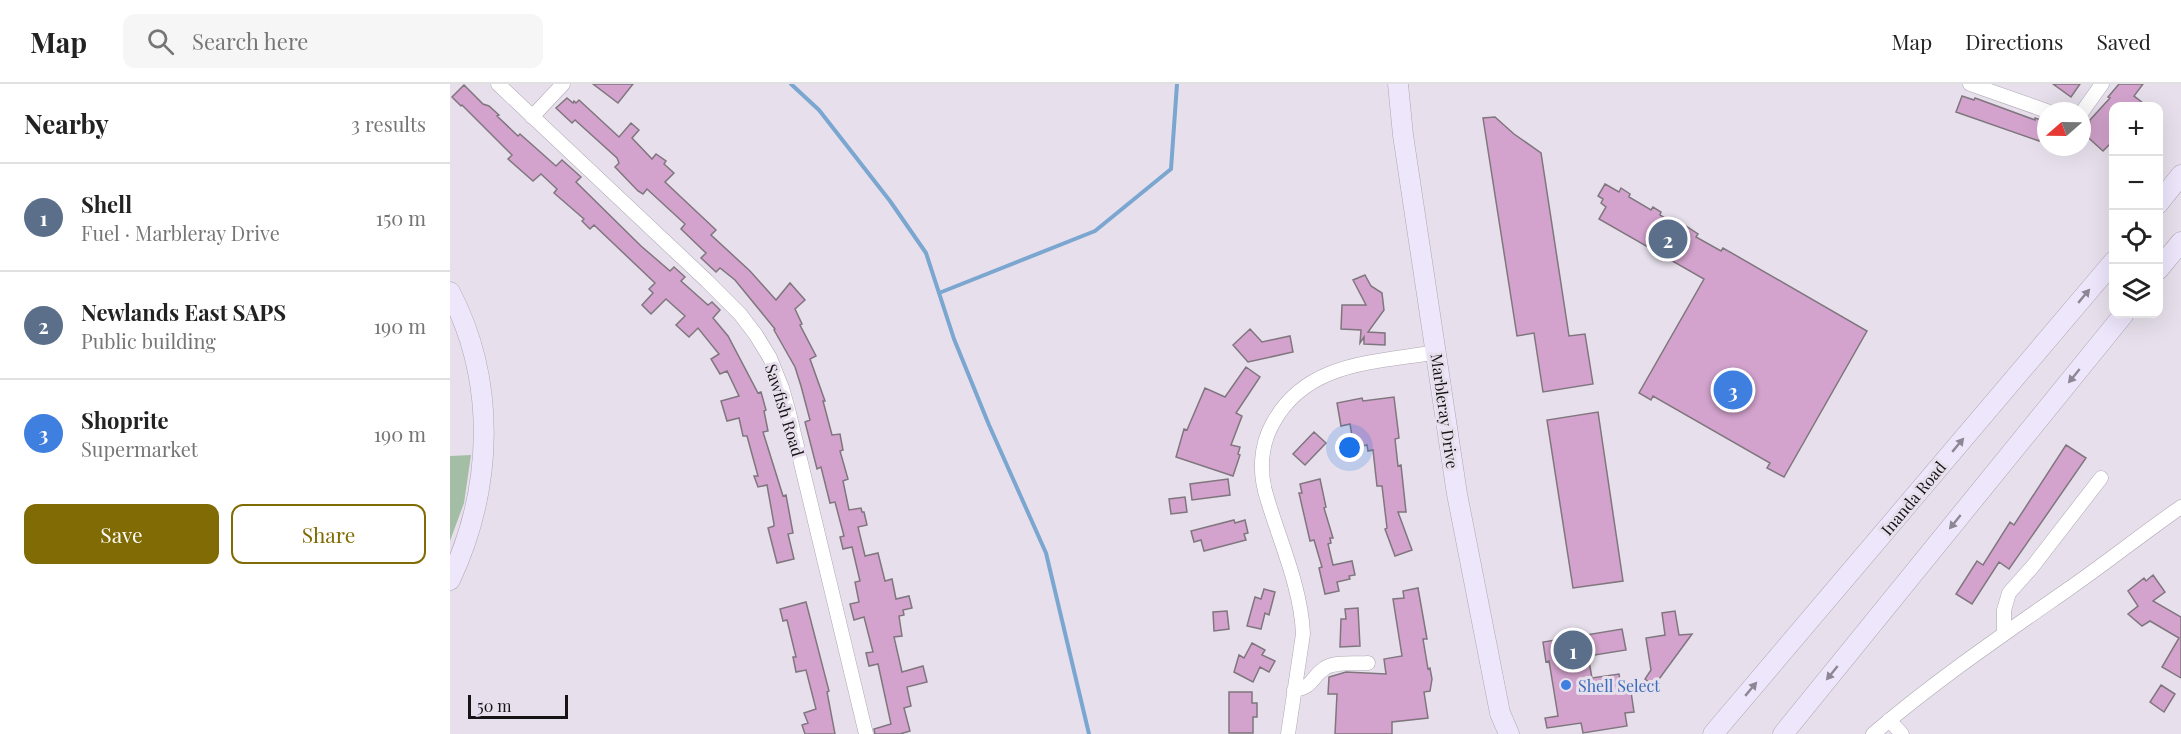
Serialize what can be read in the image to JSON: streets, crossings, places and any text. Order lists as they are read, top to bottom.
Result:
{
  "streets": {
    "main road": ["Marbleray Drive", "Inanda Road"],
    "street": ["Sawfish Road"]
  },
  "places": ["Shell Select"],
  "scale_bar": "50 m",
  "north": "left",
  "page": {
    "header": "Map",
    "search": "Search here",
    "nav": ["Map", "Directions", "Saved"],
    "heading": ["Nearby", "3 results"],
    "map_buttons": ["+", "−"],
    "list": [
      {
        "mark": "1",
        "name": "Shell",
        "note": "Fuel · Marbleray Drive",
        "value": "150 m"
      },
      {
        "mark": "2",
        "name": "Newlands East SAPS",
        "note": "Public building",
        "value": "190 m"
      },
      {
        "mark": "3",
        "name": "Shoprite",
        "note": "Supermarket",
        "value": "190 m"
      }
    ],
    "pins": ["2", "3", "1"],
    "buttons": ["Save", "Share"],
    "scale": "50 m"
  }
}
